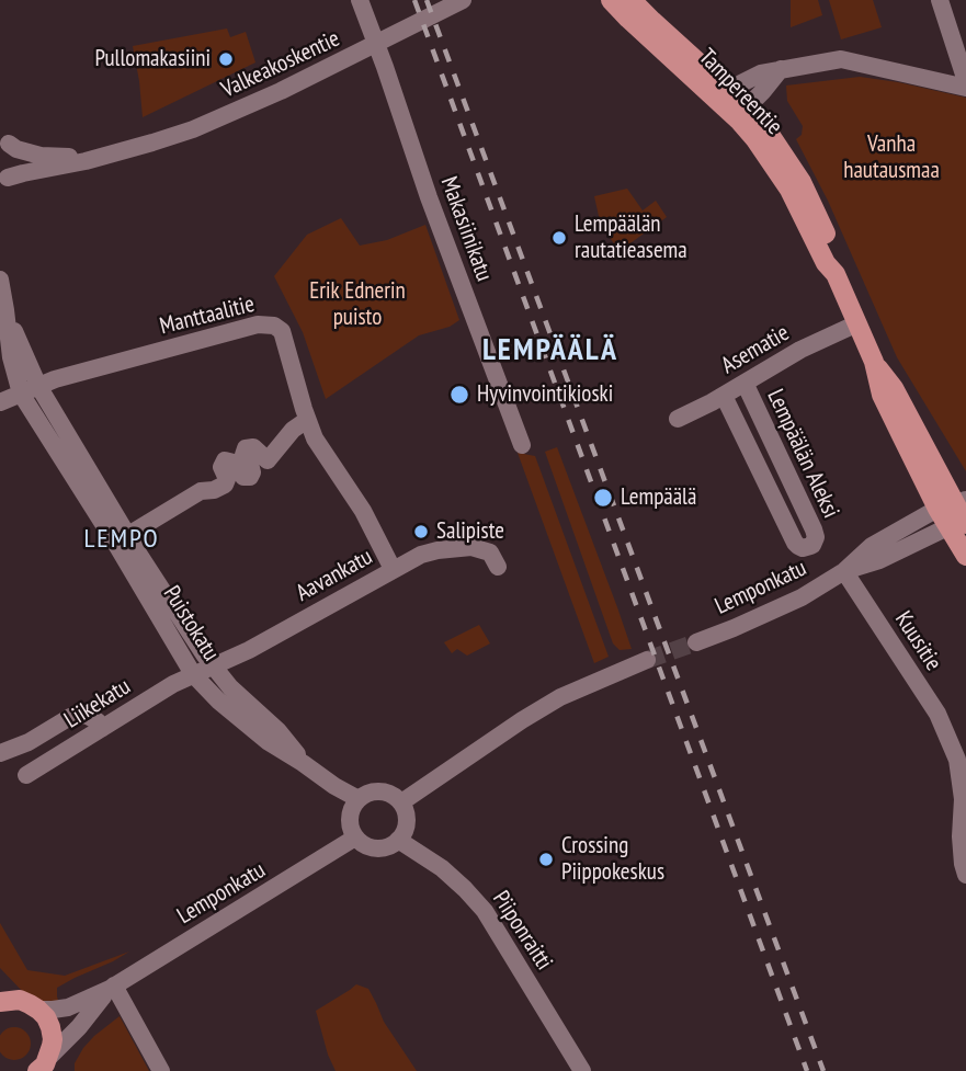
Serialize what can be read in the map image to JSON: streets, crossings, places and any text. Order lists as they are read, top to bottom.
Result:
{
  "streets": {
    "main road": ["Tampereentie"],
    "street": [
      "Valkeakoskentie",
      "Makasiinikatu",
      "Manttaalitie",
      "Asematie",
      "Lempäälän Aleksi",
      "Aavankatu",
      "Lemponkatu",
      "Puistokatu",
      "Kuusitie",
      "Liikekatu",
      "Piiponraitti"
    ]
  },
  "crossings": [
    ["Tampereentie", "Asematie"],
    ["Tampereentie", "Lemponkatu"],
    ["Manttaalitie", "Aavankatu"],
    ["Manttaalitie", "Puistokatu"],
    ["Asematie", "Lempäälän Aleksi"],
    ["Aavankatu", "Puistokatu"],
    ["Aavankatu", "Liikekatu"],
    ["Lemponkatu", "Puistokatu"],
    ["Lemponkatu", "Kuusitie"],
    ["Lemponkatu", "Piiponraitti"],
    ["Puistokatu", "Liikekatu"],
    ["Puistokatu", "Piiponraitti"]
  ],
  "districts": ["LEMPÄÄLÄ", "LEMPO"],
  "parks": ["Vanha hautausmaa", "Erik Ednerin puisto"],
  "places": [
    "Pullomakasiini",
    "Lempäälän rautatieasema",
    "Hyvinvointikioski",
    "Lempäälä",
    "Salipiste",
    "Crossing Piippokeskus"
  ]
}
